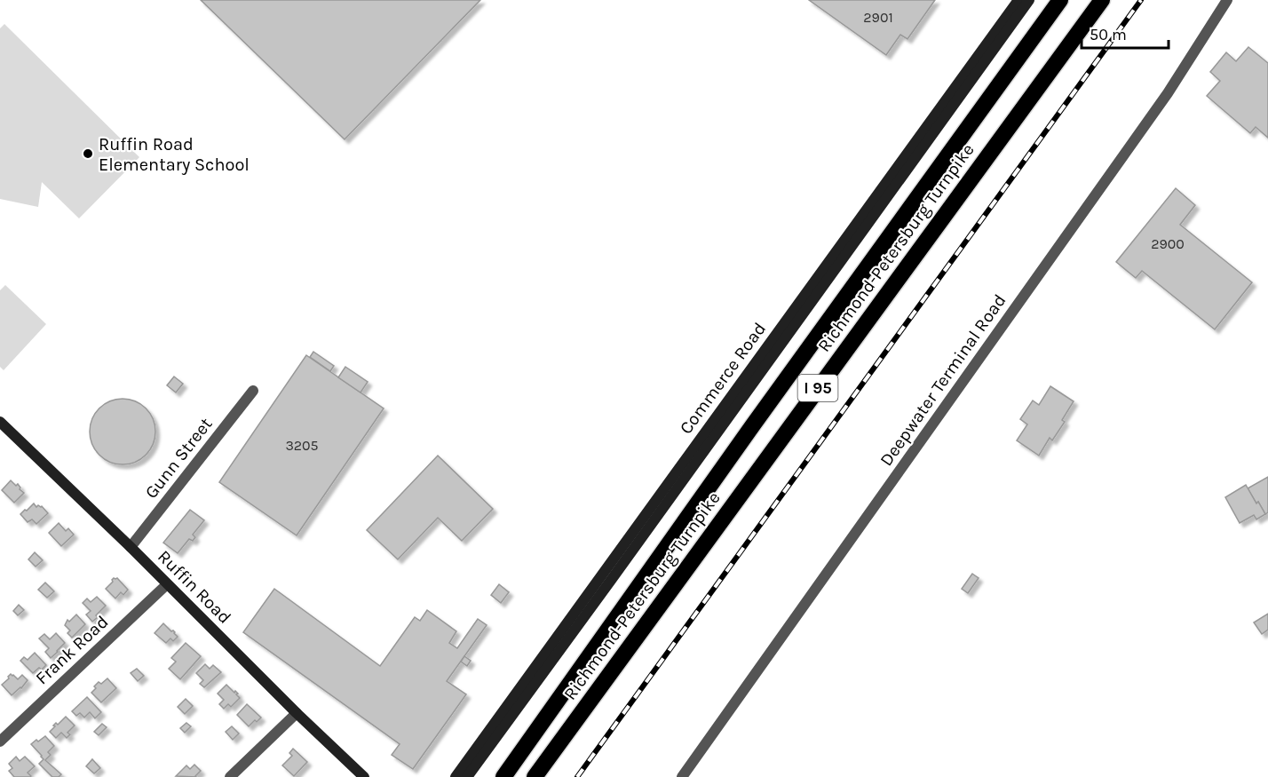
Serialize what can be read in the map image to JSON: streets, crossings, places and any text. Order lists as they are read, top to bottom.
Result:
{
  "streets": {
    "highway": ["Richmond-Petersburg Turnpike", "I 95"],
    "main road": ["Commerce Road", "Ruffin Road"],
    "street": ["Deepwater Terminal Road", "Gunn Street", "Frank Road"]
  },
  "crossings": [
    ["Gunn Street", "Ruffin Road"],
    ["Ruffin Road", "Frank Road"]
  ],
  "places": ["Ruffin Road Elementary School"],
  "house_numbers": ["2901", "2900", "3205"],
  "scale_bar": "50 m"
}
